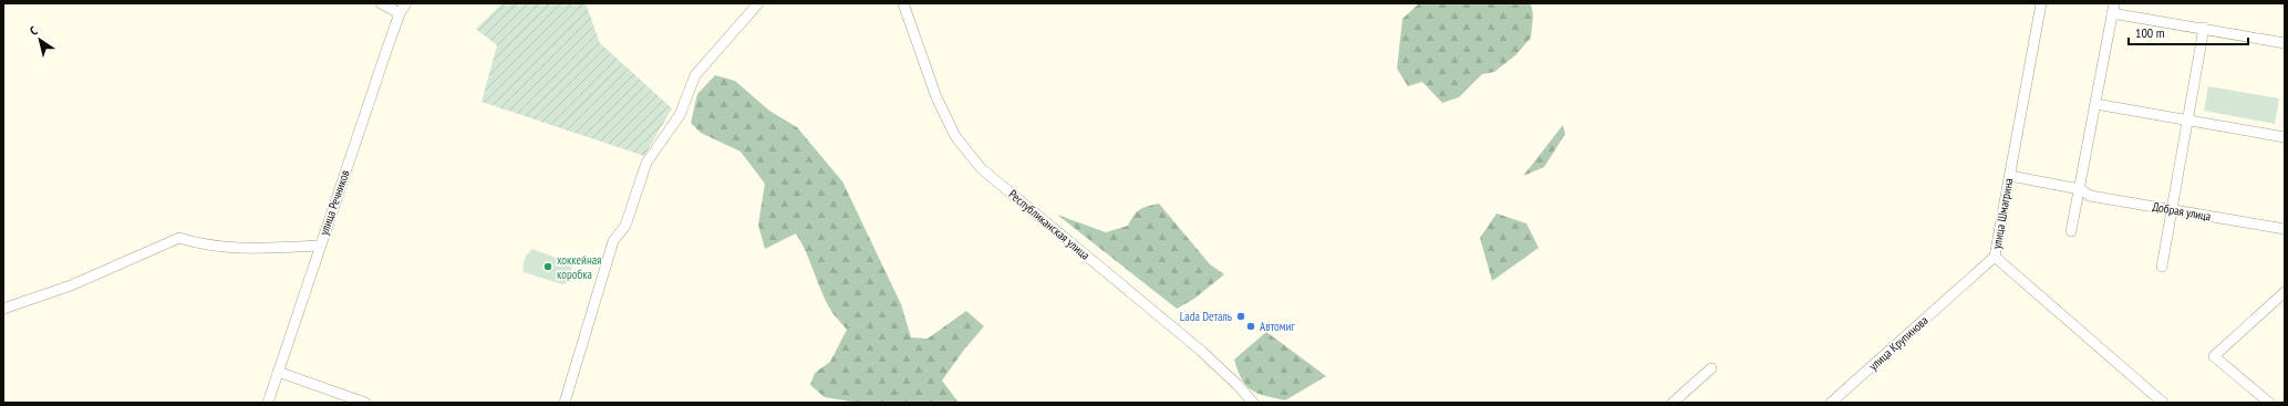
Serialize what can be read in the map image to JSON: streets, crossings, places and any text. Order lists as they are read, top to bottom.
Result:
{
  "streets": {
    "street": [
      "улица Речников",
      "Добрая улица",
      "улица Шмагрина",
      "Республиканская улица",
      "улица Крупинова"
    ]
  },
  "crossings": [
    ["Добрая улица", "улица Шмагрина"],
    ["улица Шмагрина", "улица Крупинова"]
  ],
  "places": ["хоккейная коробка", "Lada Dеталь", "Автомиг"],
  "scale_bar": "100 m",
  "north": "top left"
}
